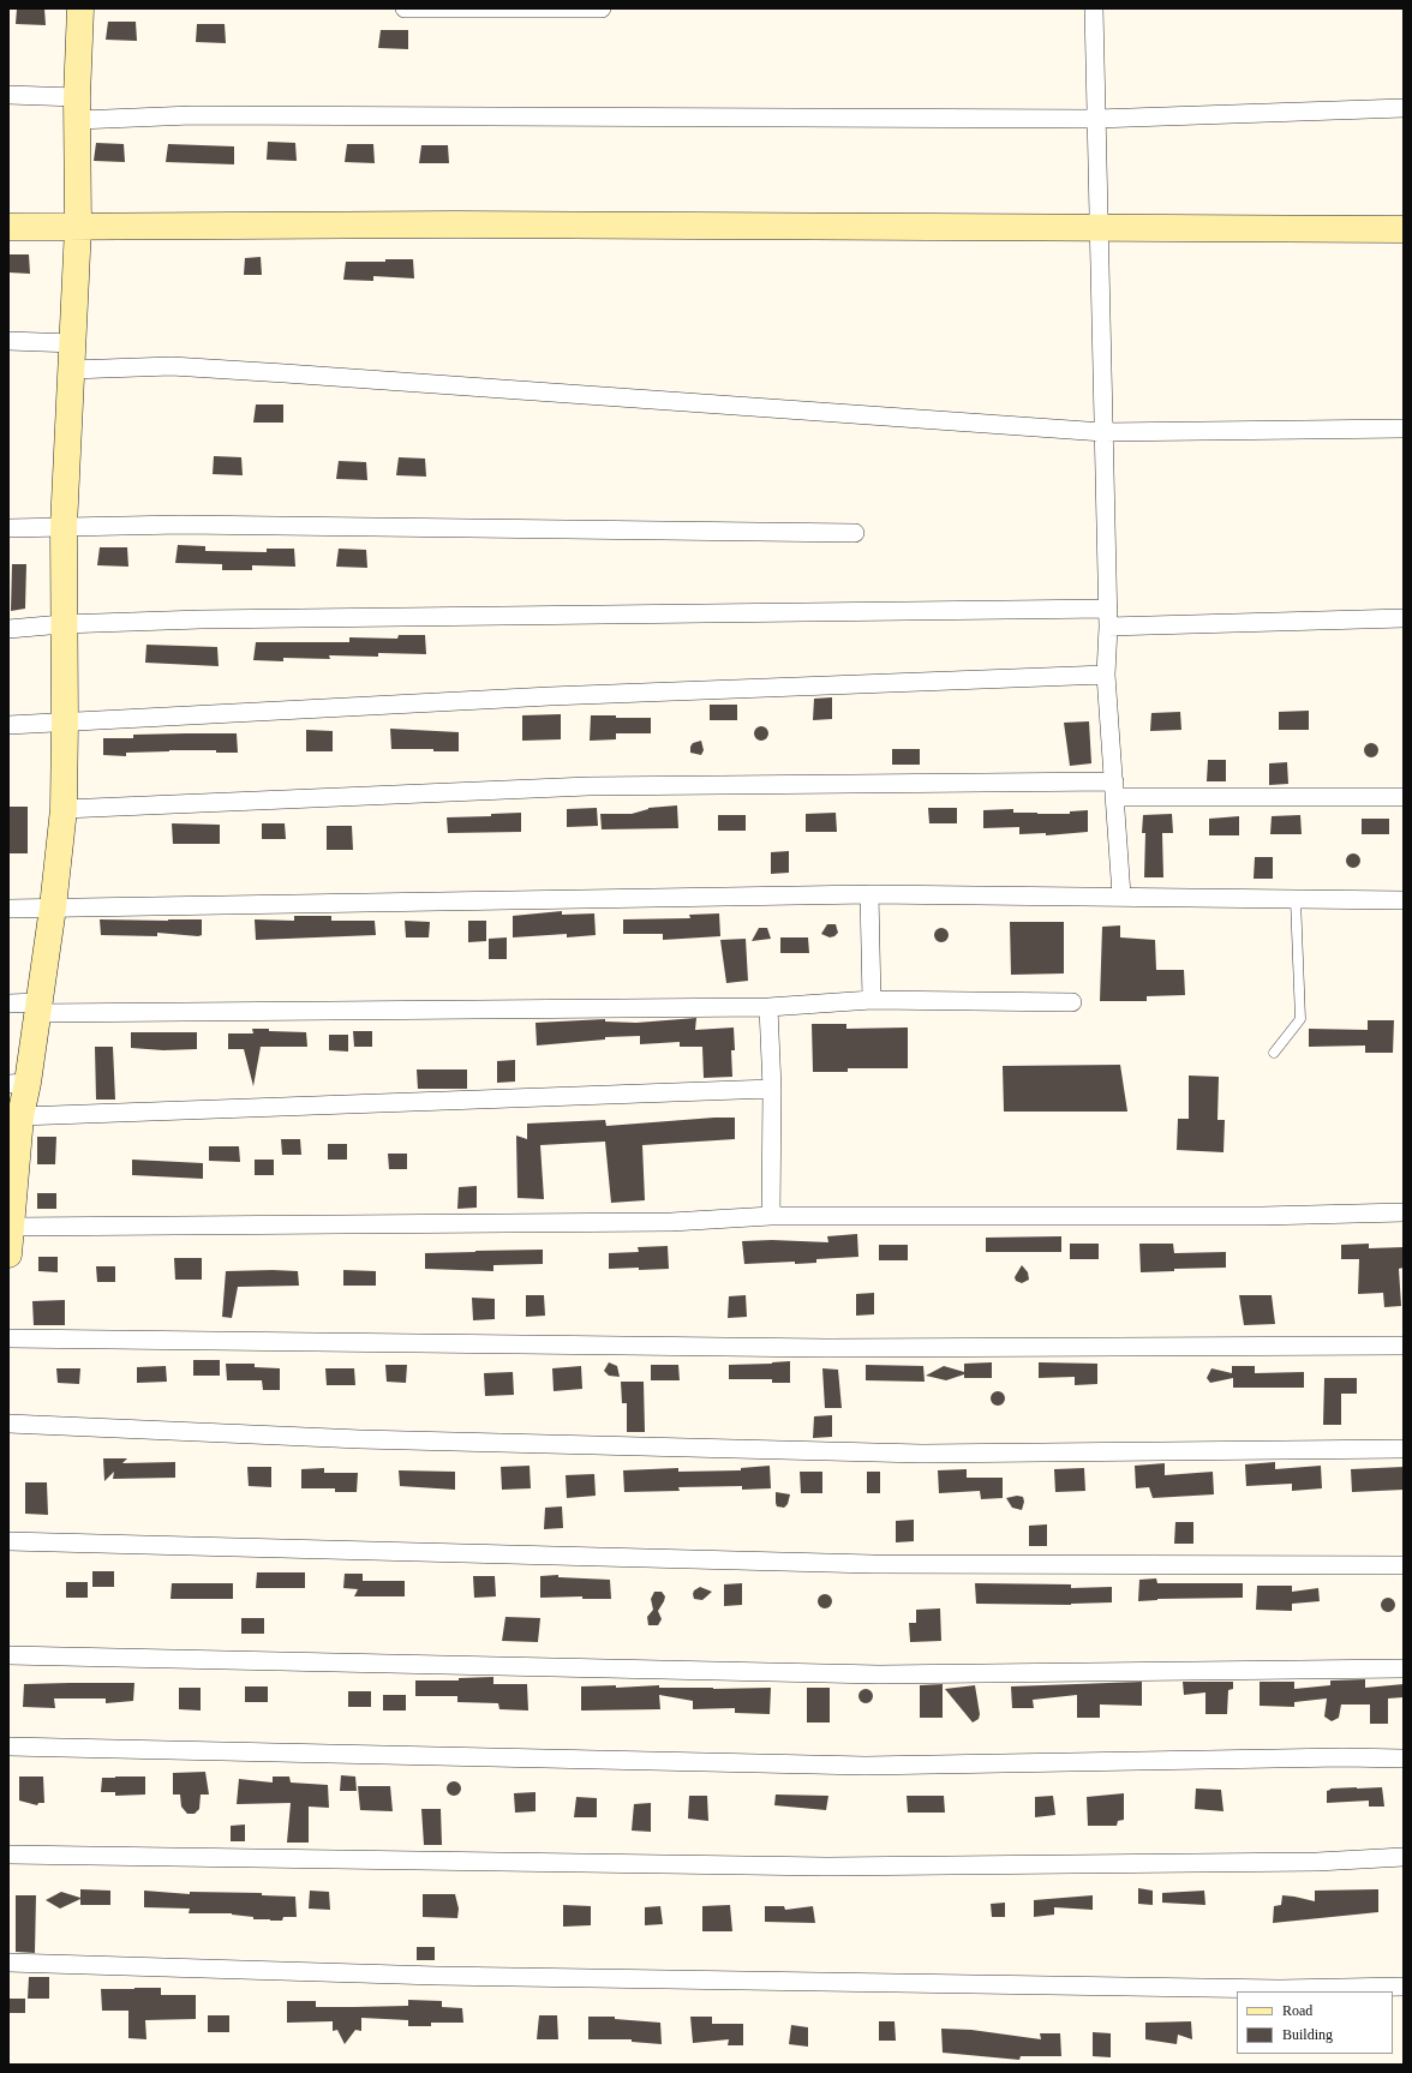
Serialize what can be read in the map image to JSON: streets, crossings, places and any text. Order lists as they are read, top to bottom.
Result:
{
  "legend": ["Road", "Building"]
}
